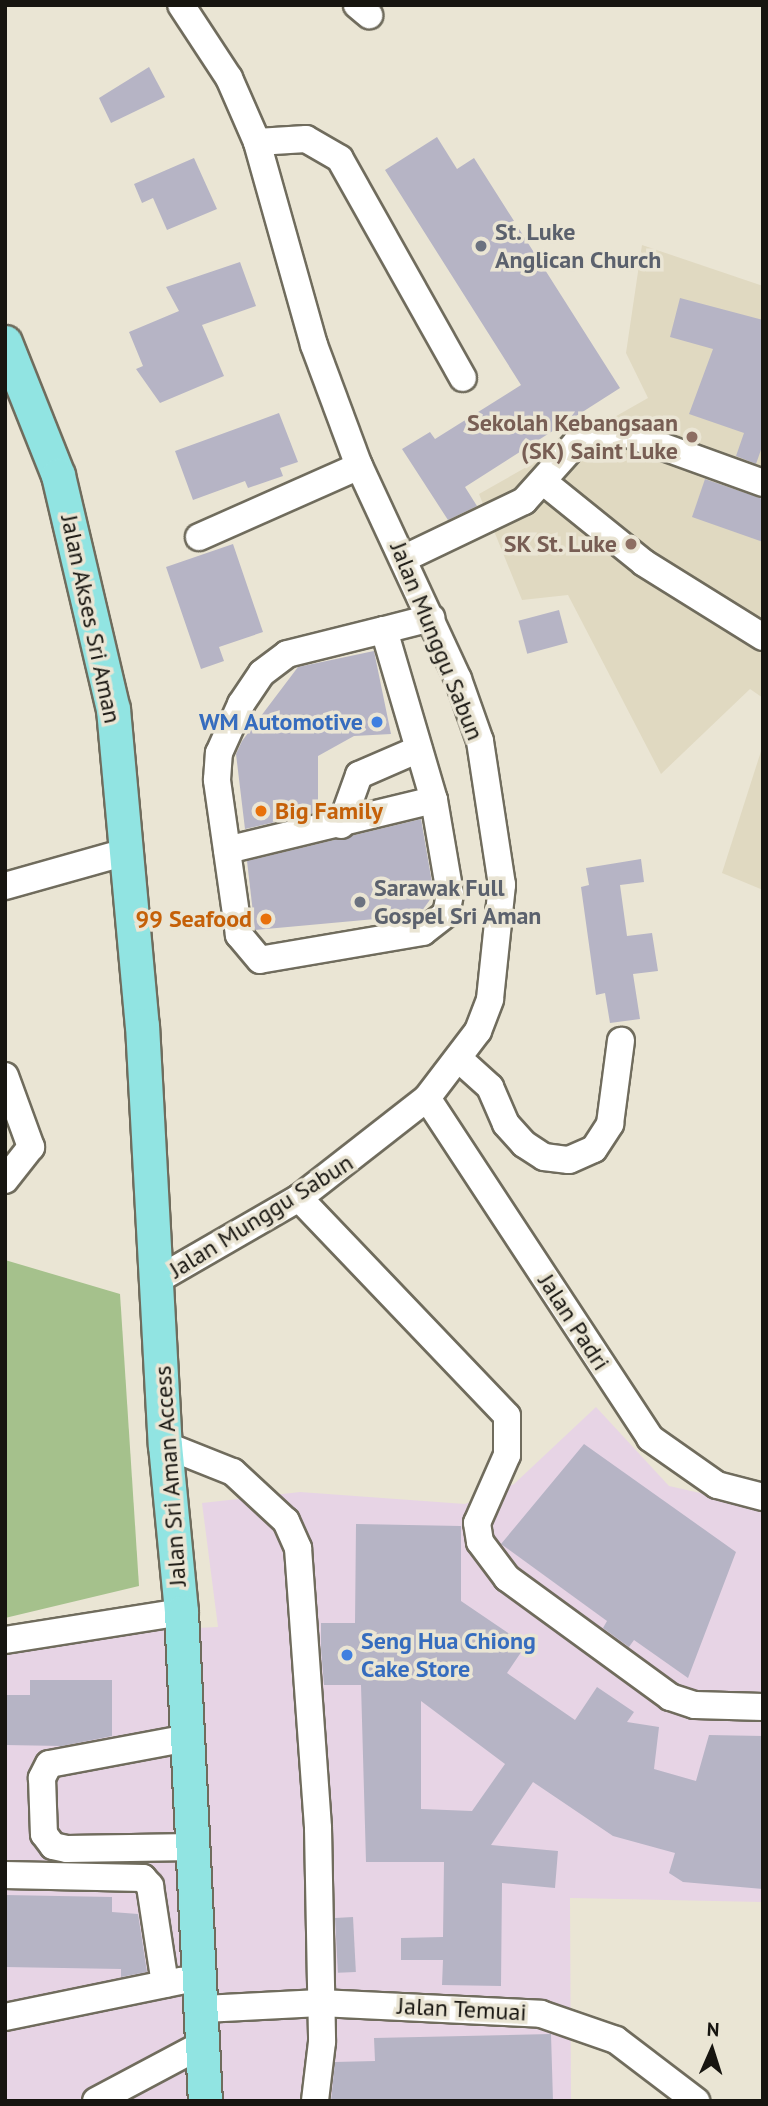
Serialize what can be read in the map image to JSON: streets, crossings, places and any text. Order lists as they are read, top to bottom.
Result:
{
  "streets": {
    "main road": ["Jalan Akses Sri Aman", "Jalan Sri Aman Access"],
    "street": ["Jalan Munggu Sabun", "Jalan Padri", "Jalan Temuai"]
  },
  "crossings": [
    ["Jalan Akses Sri Aman", "Jalan Sri Aman Access"],
    ["Jalan Munggu Sabun", "Jalan Padri"],
    ["Jalan Munggu Sabun", "Jalan Sri Aman Access"],
    ["Jalan Sri Aman Access", "Jalan Temuai"]
  ],
  "places": [
    "St. Luke Anglican Church",
    "Sekolah Kebangsaan (SK) Saint Luke",
    "SK St. Luke",
    "WM Automotive",
    "Big Family",
    "Sarawak Full Gospel Sri Aman",
    "99 Seafood",
    "Seng Hua Chiong Cake Store"
  ],
  "north": "top"
}
